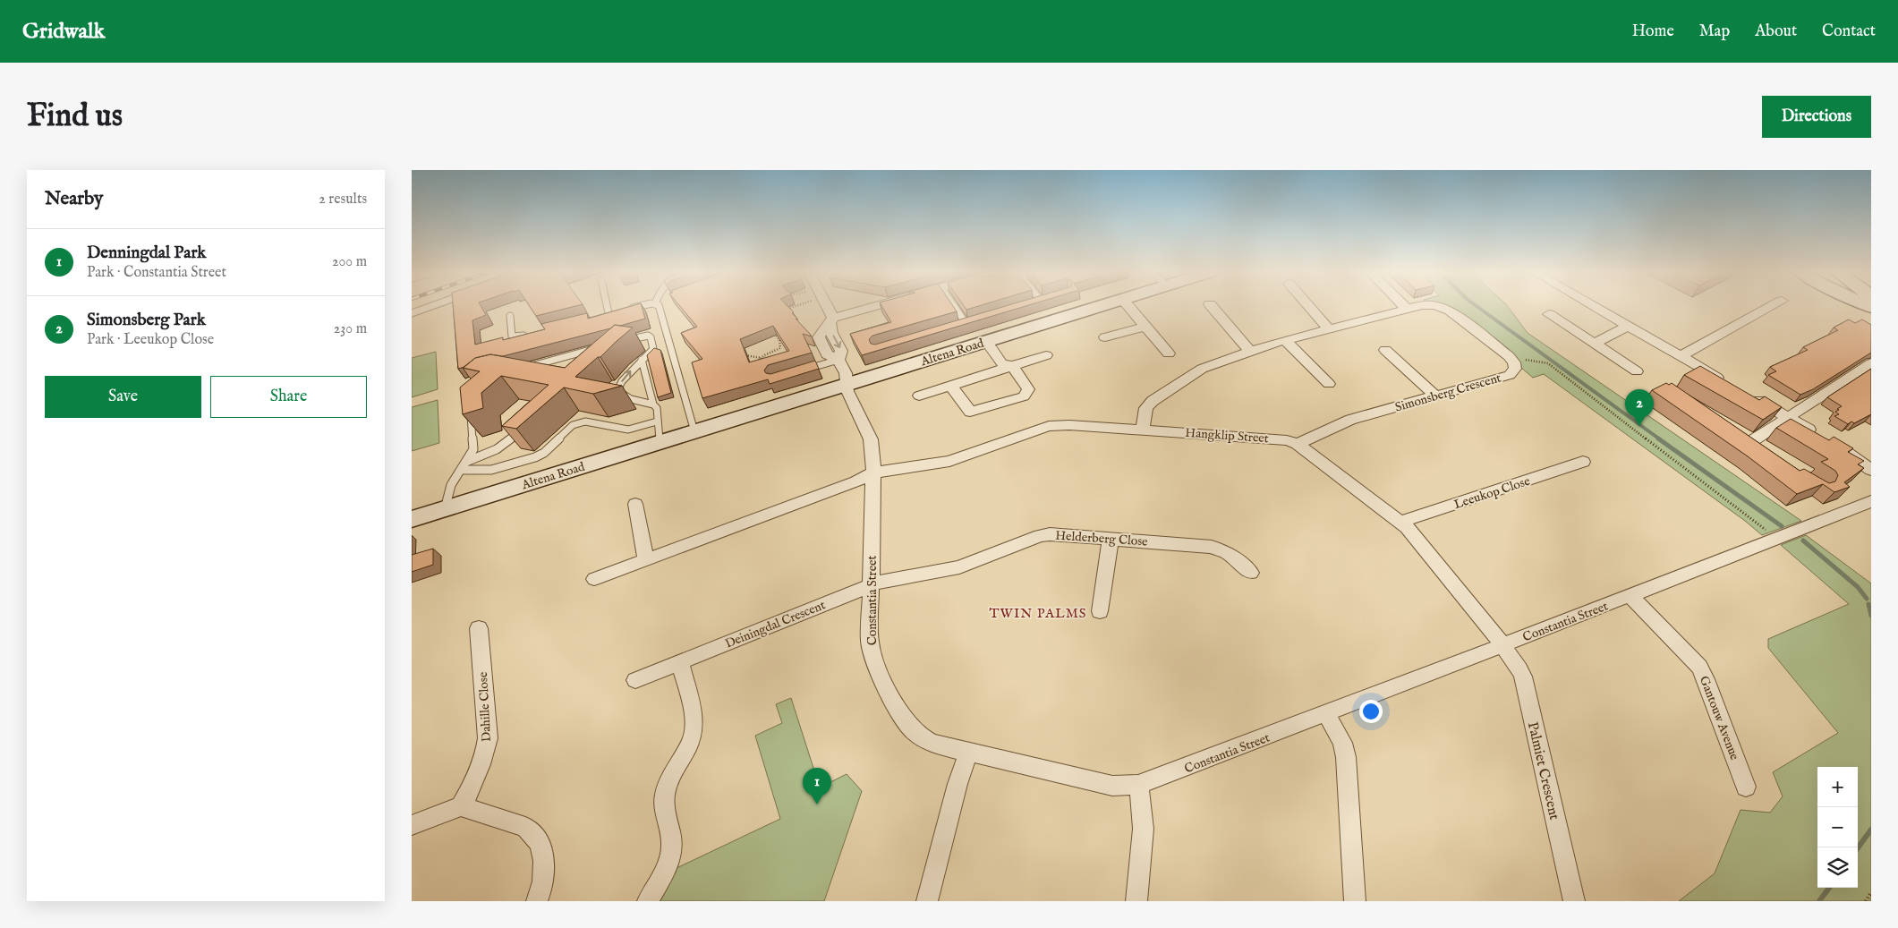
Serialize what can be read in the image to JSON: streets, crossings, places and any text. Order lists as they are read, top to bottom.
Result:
{
  "streets": {
    "street": [
      "Altena Road",
      "Simonsberg Crescent",
      "Hangklip Street",
      "Leeukop Close",
      "Helderberg Close",
      "Constantia Street",
      "Deiningdal Crescent",
      "Dahille Close",
      "Gantouw Avenue",
      "Palmiet Crescent"
    ]
  },
  "crossings": [
    ["Altena Road", "Constantia Street"],
    ["Simonsberg Crescent", "Hangklip Street"],
    ["Hangklip Street", "Leeukop Close"],
    ["Hangklip Street", "Constantia Street"],
    ["Hangklip Street", "Palmiet Crescent"],
    ["Helderberg Close", "Constantia Street"],
    ["Helderberg Close", "Deiningdal Crescent"],
    ["Constantia Street", "Deiningdal Crescent"],
    ["Constantia Street", "Gantouw Avenue"],
    ["Constantia Street", "Palmiet Crescent"]
  ],
  "districts": ["TWIN PALMS"],
  "page": {
    "header": "Gridwalk",
    "nav": [
      "Home",
      "Map",
      "About",
      "Contact"
    ],
    "buttons": [
      "Directions",
      ["Save", "Share"]
    ],
    "title": "Find us",
    "heading": ["Nearby", "2 results"],
    "list": [
      {
        "mark": "1",
        "name": "Denningdal Park",
        "note": "Park · Constantia Street",
        "value": "200 m"
      },
      {
        "mark": "2",
        "name": "Simonsberg Park",
        "note": "Park · Leeukop Close",
        "value": "230 m"
      }
    ],
    "pins": ["2", "1"],
    "map_buttons": ["+", "−"]
  }
}
